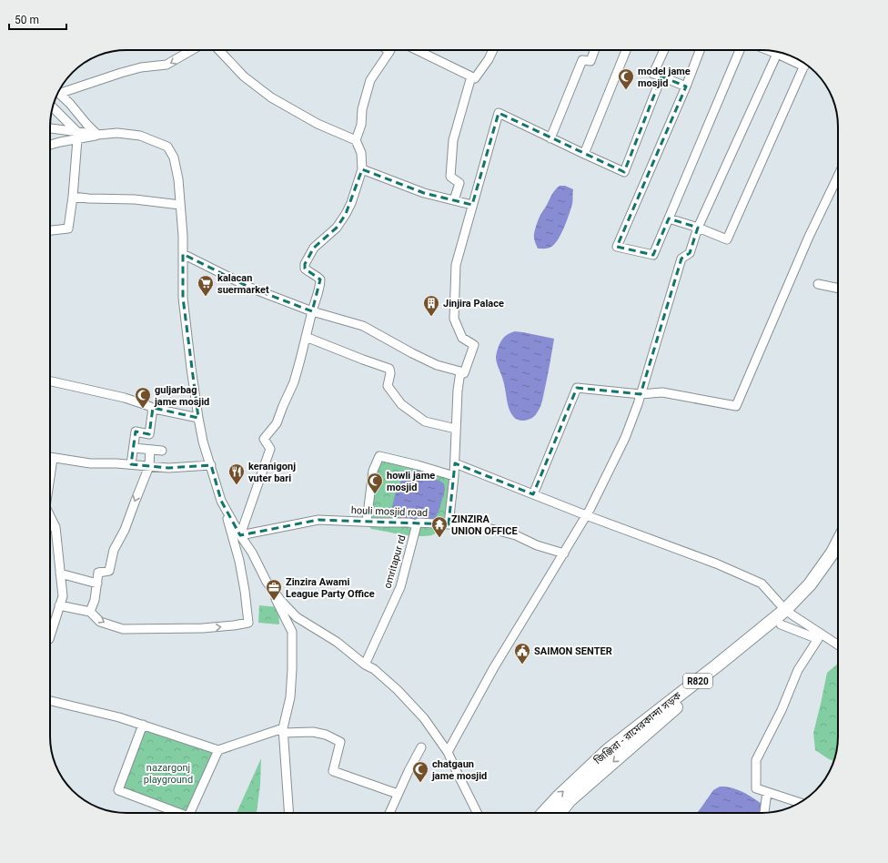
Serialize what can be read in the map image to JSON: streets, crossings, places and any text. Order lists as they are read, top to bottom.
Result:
{
  "streets": {
    "main road": ["R820", "জিঞ্জিরা - রামেরকান্দা সড়ক"],
    "street": ["houli mosjid road", "omritapur rd"]
  },
  "crossings": [
    ["houli mosjid road", "omritapur rd"]
  ],
  "parks": ["nazargonj playground"],
  "places": {
    "mosque": [
      "model jame mosjid",
      "guljarbag jame mosjid",
      "howli jame mosjid",
      "chatgaun jame mosjid"
    ],
    "supermarket": ["kalacan suermarket"],
    "building": ["Jinjira Palace"],
    "restaurant": ["keranigonj vuter bari"],
    "temple": ["ZINZIRA UNION OFFICE"],
    "office": ["Zinzira Awami League Party Office"],
    "public building": ["SAIMON SENTER"]
  },
  "scale_bar": "50 m"
}
